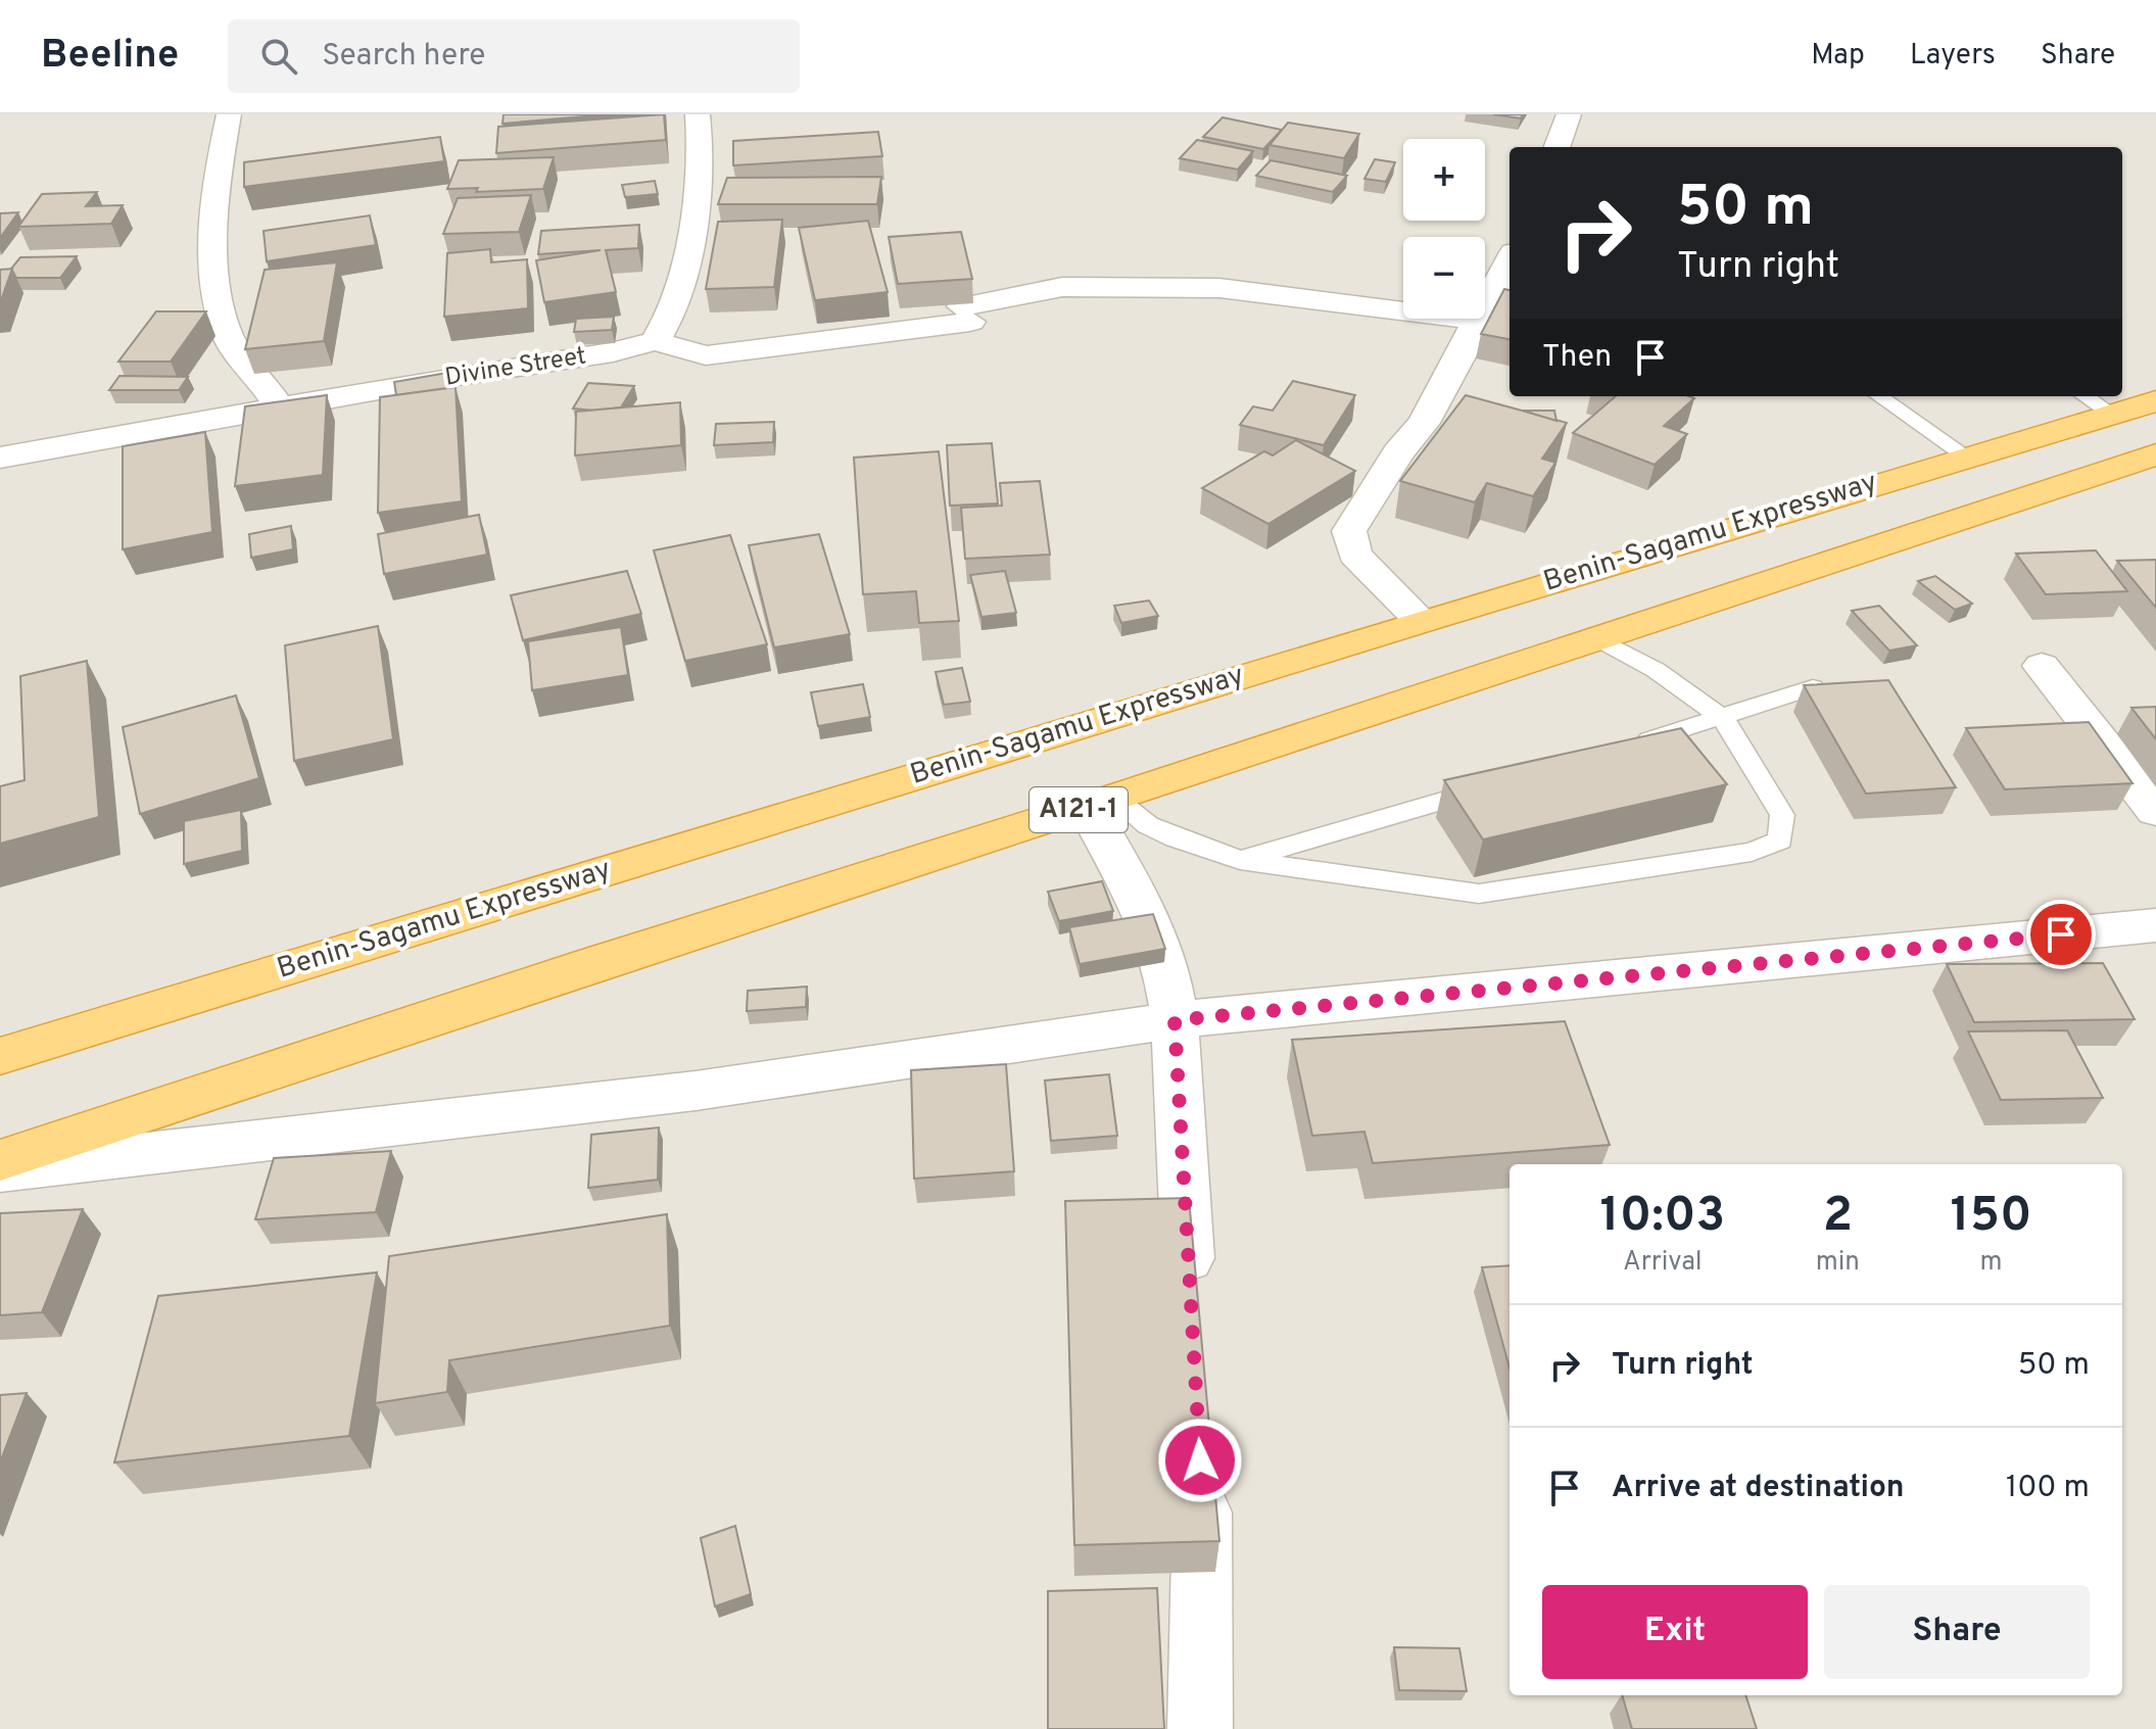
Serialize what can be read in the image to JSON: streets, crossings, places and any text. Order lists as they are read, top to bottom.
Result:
{
  "streets": {
    "highway": ["Benin-Sagamu Expressway", "A121-1"],
    "street": ["Divine Street"]
  },
  "page": {
    "header": "Beeline",
    "search": "Search here",
    "nav": ["Map", "Layers", "Share"],
    "map_buttons": ["+", "−"],
    "turn": ["50 m", "Turn right"],
    "then": "Then",
    "eta": [
      "10:03",
      "Arrival",
      "2",
      "min",
      "150",
      "m"
    ],
    "list": [
      {
        "name": "Turn right",
        "value": "50 m"
      },
      {
        "name": "Arrive at destination",
        "value": "100 m"
      }
    ],
    "buttons": ["Exit", "Share"]
  }
}
